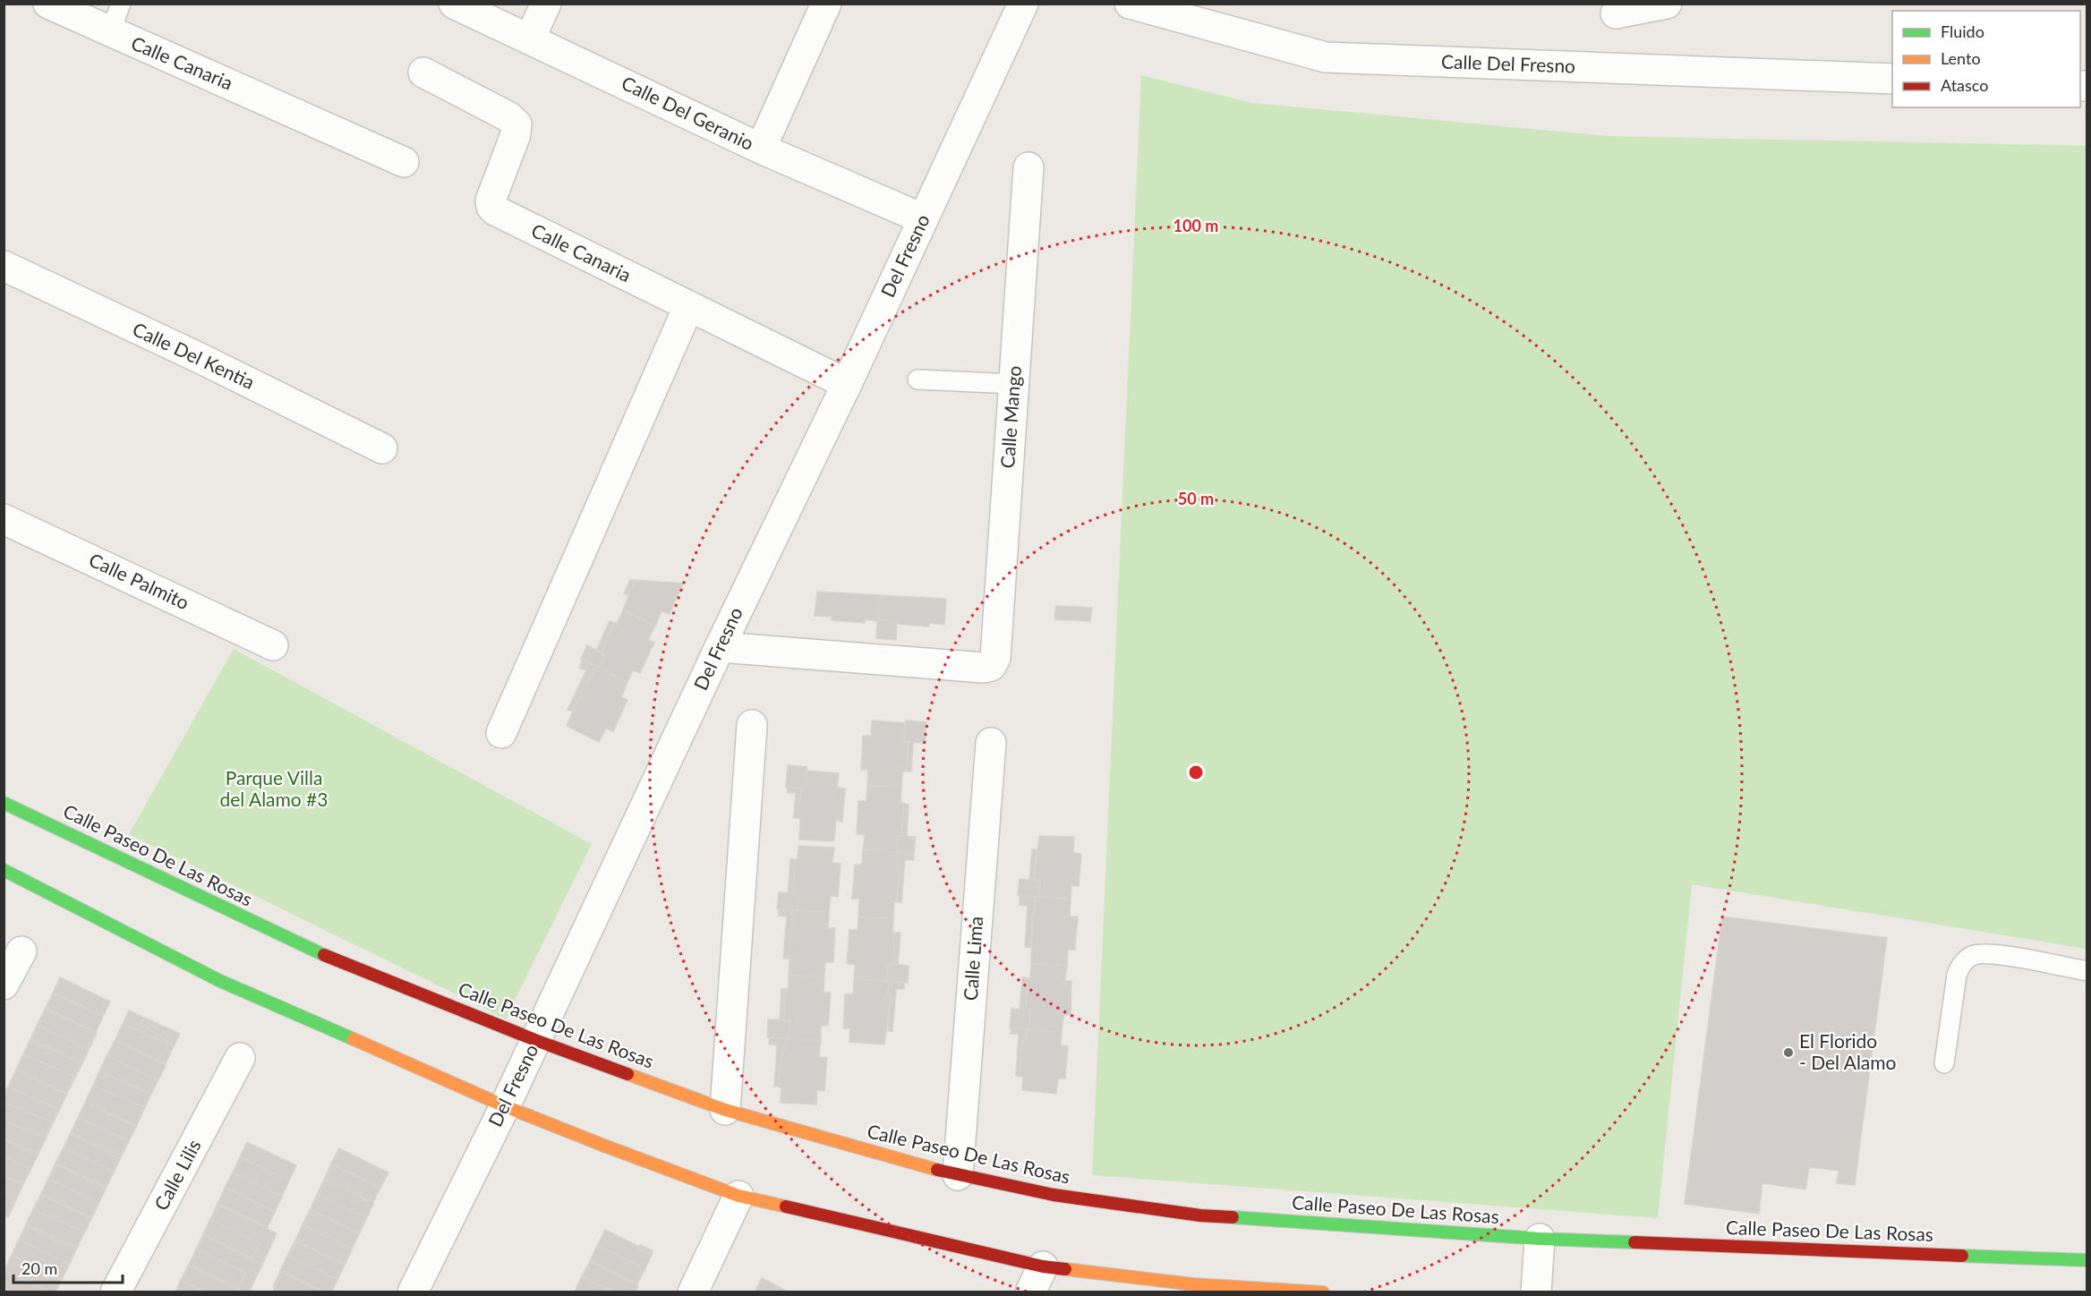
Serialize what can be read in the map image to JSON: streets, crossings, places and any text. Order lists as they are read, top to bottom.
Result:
{
  "streets": {
    "street": [
      "Calle Canaria",
      "Calle Del Fresno",
      "Calle Del Geranio",
      "Del Fresno",
      "Calle Del Kentia",
      "Calle Mango",
      "Calle Palmito",
      "Calle Paseo De Las Rosas",
      "Calle Lima",
      "Calle Lilis"
    ]
  },
  "crossings": [
    ["Calle Canaria", "Del Fresno"],
    ["Calle Del Geranio", "Del Fresno"],
    ["Del Fresno", "Calle Mango"],
    ["Del Fresno", "Calle Paseo De Las Rosas"],
    ["Calle Paseo De Las Rosas", "Calle Lima"]
  ],
  "parks": ["Parque Villa del Alamo #3"],
  "places": ["El Florido - Del Alamo"],
  "legend": ["Fluido", "Lento", "Atasco"],
  "scale_bar": "20 m",
  "rings": ["100 m", "50 m"]
}
